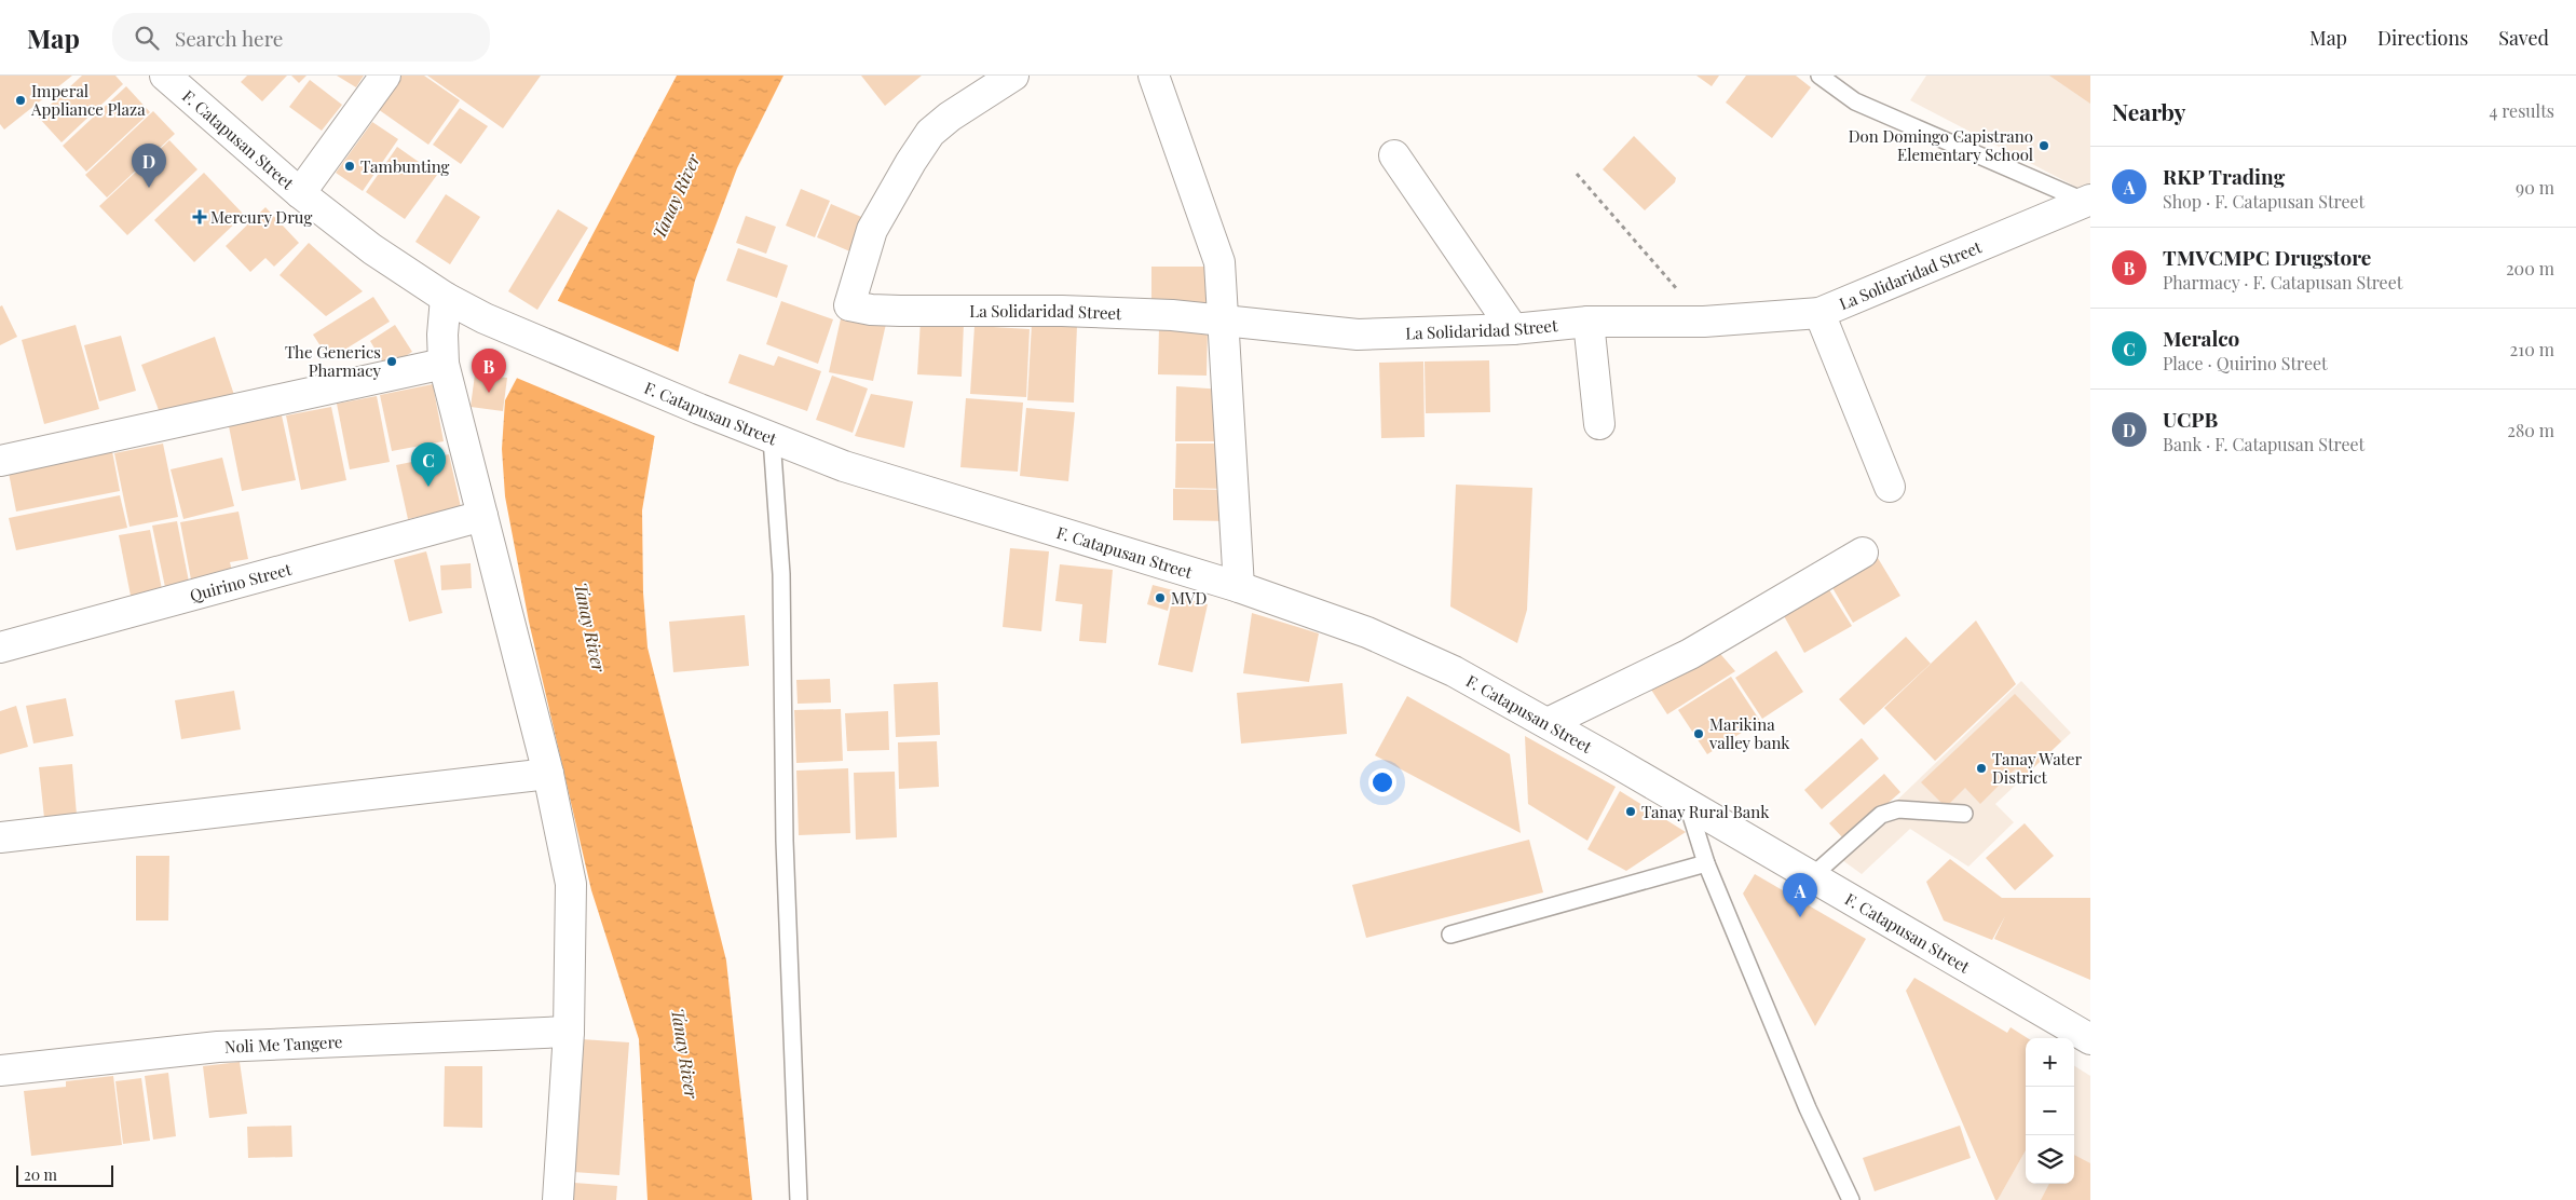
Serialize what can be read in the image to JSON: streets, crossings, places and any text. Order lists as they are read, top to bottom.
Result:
{
  "streets": {
    "street": [
      "F. Catapusan Street",
      "La Solidaridad Street",
      "Quirino Street",
      "Noli Me Tangere"
    ]
  },
  "water": ["Tanay River"],
  "places": {
    "other": [
      "Imperal Appliance Plaza",
      "Don Domingo Capistrano Elementary School",
      "Tambunting",
      "The Generics Pharmacy",
      "MVD",
      "Marikina valley bank",
      "Tanay Water District",
      "Tanay Rural Bank"
    ],
    "health": ["Mercury Drug"]
  },
  "scale_bar": "20 m",
  "page": {
    "header": "Map",
    "search": "Search here",
    "nav": ["Map", "Directions", "Saved"],
    "heading": ["Nearby", "4 results"],
    "pins": [
      "D",
      "B",
      "C",
      "A"
    ],
    "list": [
      {
        "mark": "A",
        "name": "RKP Trading",
        "note": "Shop · F. Catapusan Street",
        "value": "90 m"
      },
      {
        "mark": "B",
        "name": "TMVCMPC Drugstore",
        "note": "Pharmacy · F. Catapusan Street",
        "value": "200 m"
      },
      {
        "mark": "C",
        "name": "Meralco",
        "note": "Place · Quirino Street",
        "value": "210 m"
      },
      {
        "mark": "D",
        "name": "UCPB",
        "note": "Bank · F. Catapusan Street",
        "value": "280 m"
      }
    ],
    "map_buttons": ["+", "−"],
    "scale": "20 m"
  }
}
